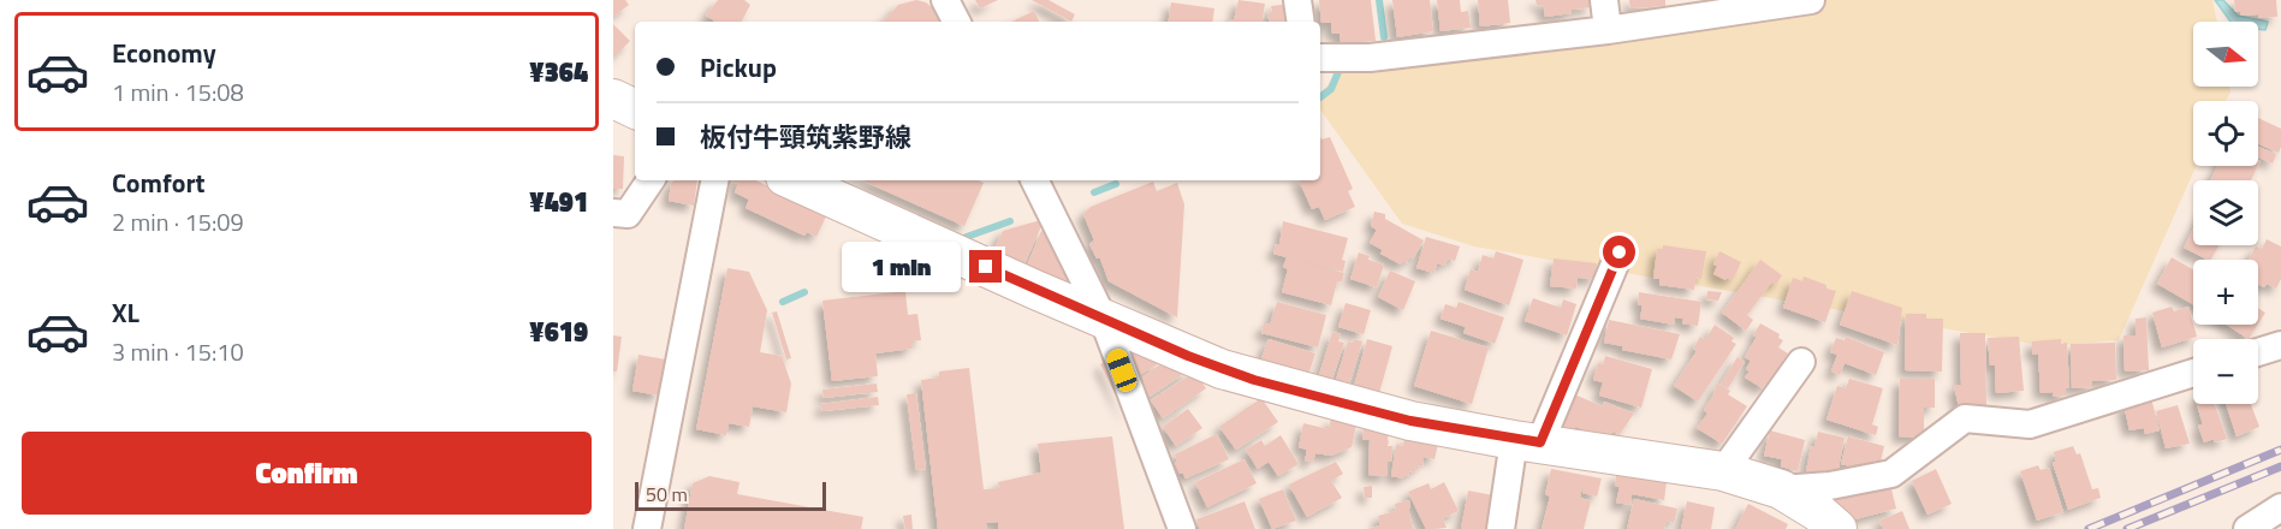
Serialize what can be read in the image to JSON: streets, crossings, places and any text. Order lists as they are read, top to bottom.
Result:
{
  "scale_bar": "50 m",
  "north": "right",
  "page": {
    "list": [
      {
        "name": "Economy",
        "note": "1 min · 15:08",
        "value": "¥364"
      },
      {
        "name": "Comfort",
        "note": "2 min · 15:09",
        "value": "¥491"
      },
      {
        "name": "XL",
        "note": "3 min · 15:10",
        "value": "¥619"
      }
    ],
    "map_buttons": ["+", "−"],
    "banner": ["Pickup", "板付牛頸筑紫野線"],
    "bubble": "1 min",
    "buttons": "Confirm",
    "scale": "50 m"
  }
}
